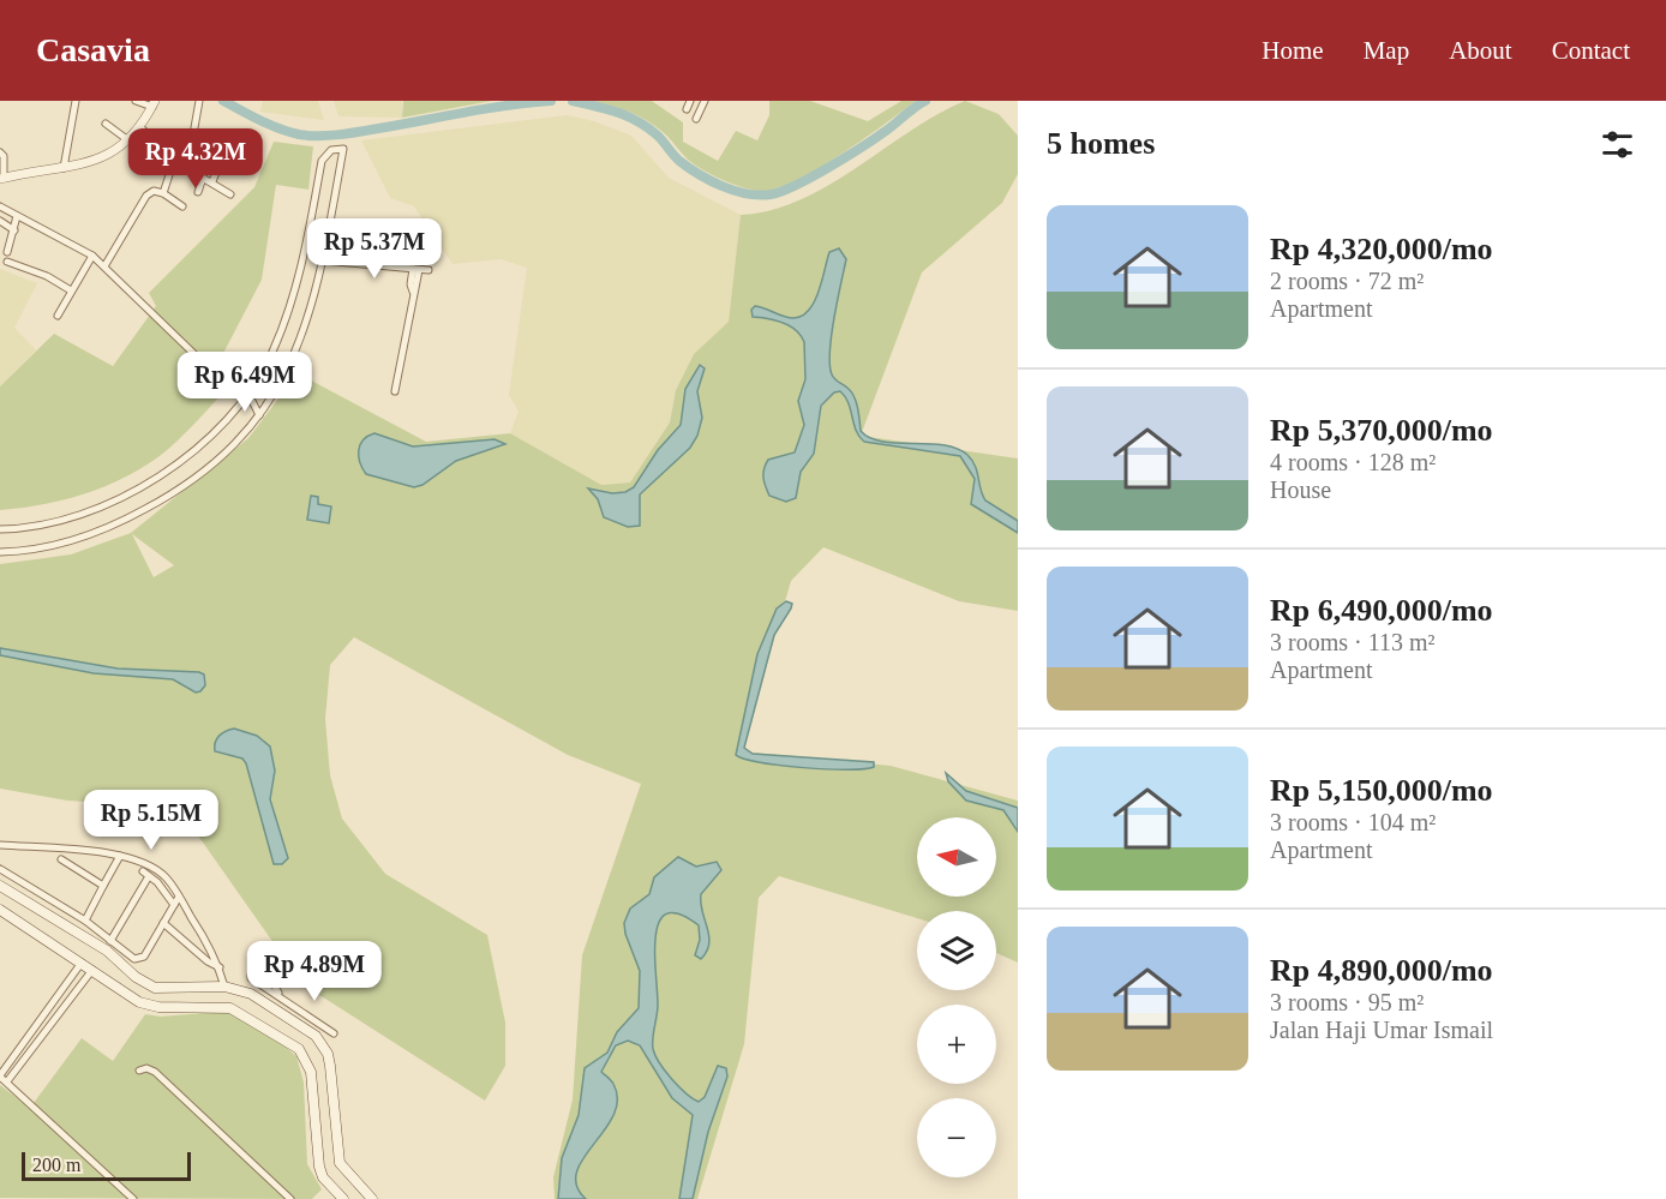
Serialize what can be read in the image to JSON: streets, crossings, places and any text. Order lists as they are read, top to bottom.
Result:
{
  "scale_bar": "200 m",
  "north": "left",
  "page": {
    "header": "Casavia",
    "nav": [
      "Home",
      "Map",
      "About",
      "Contact"
    ],
    "heading": "5 homes",
    "price": [
      "Rp 4.32M",
      "Rp 5.37M",
      "Rp 6.49M",
      "Rp 5.15M",
      "Rp 4.89M"
    ],
    "list": [
      {
        "name": "Rp 4,320,000/mo",
        "note": "2 rooms · 72 m² · Apartment"
      },
      {
        "name": "Rp 5,370,000/mo",
        "note": "4 rooms · 128 m² · House"
      },
      {
        "name": "Rp 6,490,000/mo",
        "note": "3 rooms · 113 m² · Apartment"
      },
      {
        "name": "Rp 5,150,000/mo",
        "note": "3 rooms · 104 m² · Apartment"
      },
      {
        "name": "Rp 4,890,000/mo",
        "note": "3 rooms · 95 m² · Jalan Haji Umar Ismail"
      }
    ],
    "map_buttons": ["+", "−"],
    "scale": "200 m"
  }
}
